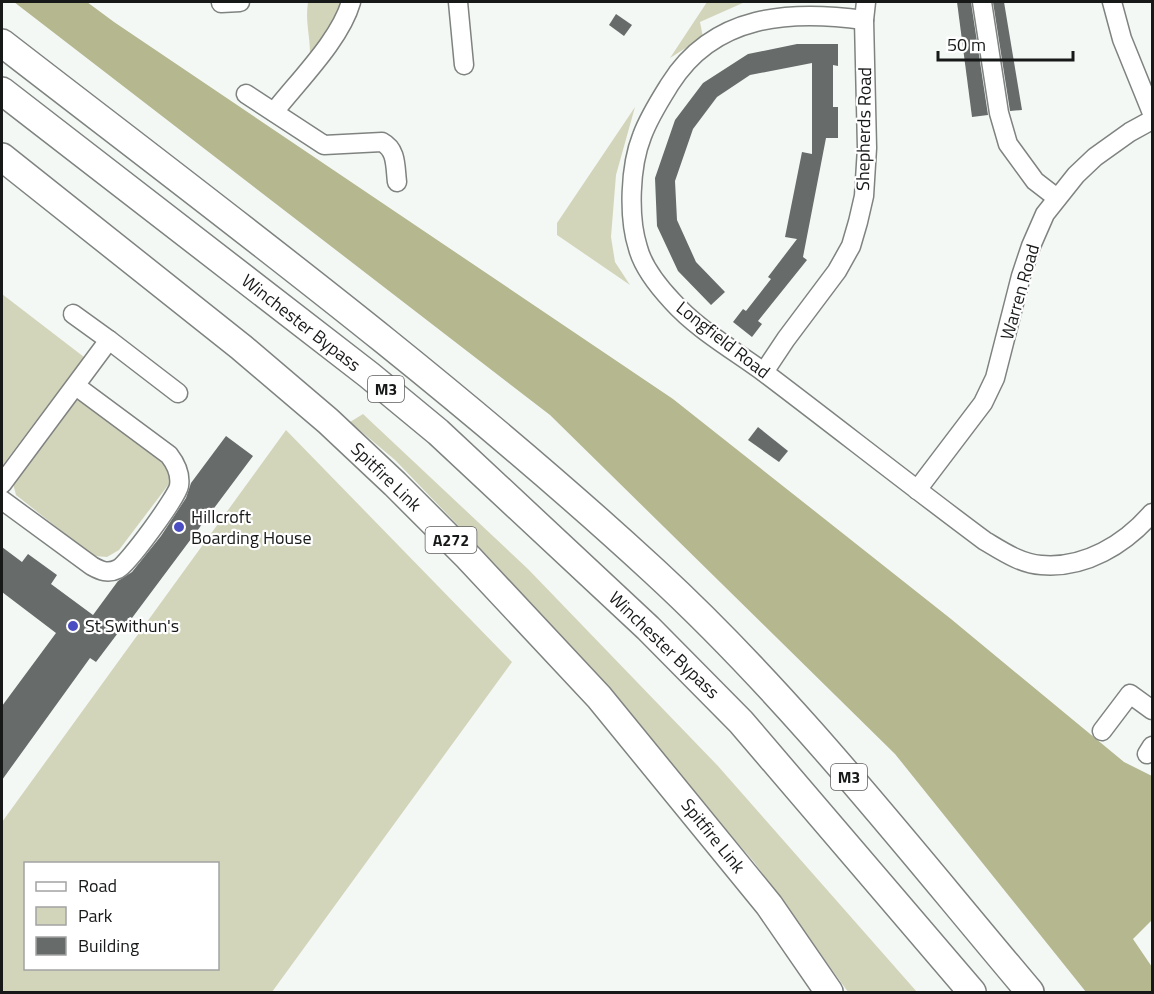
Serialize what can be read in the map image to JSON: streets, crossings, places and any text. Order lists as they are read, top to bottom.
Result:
{
  "streets": {
    "highway": [
      "Winchester Bypass",
      "M3",
      "Spitfire Link",
      "A272"
    ],
    "street": ["Shepherds Road", "Warren Road", "Longfield Road"]
  },
  "crossings": [
    ["Shepherds Road", "Longfield Road"],
    ["Warren Road", "Longfield Road"]
  ],
  "places": ["Hillcroft Boarding House", "St Swithun's"],
  "legend": ["Road", "Park", "Building"],
  "scale_bar": "50 m"
}
